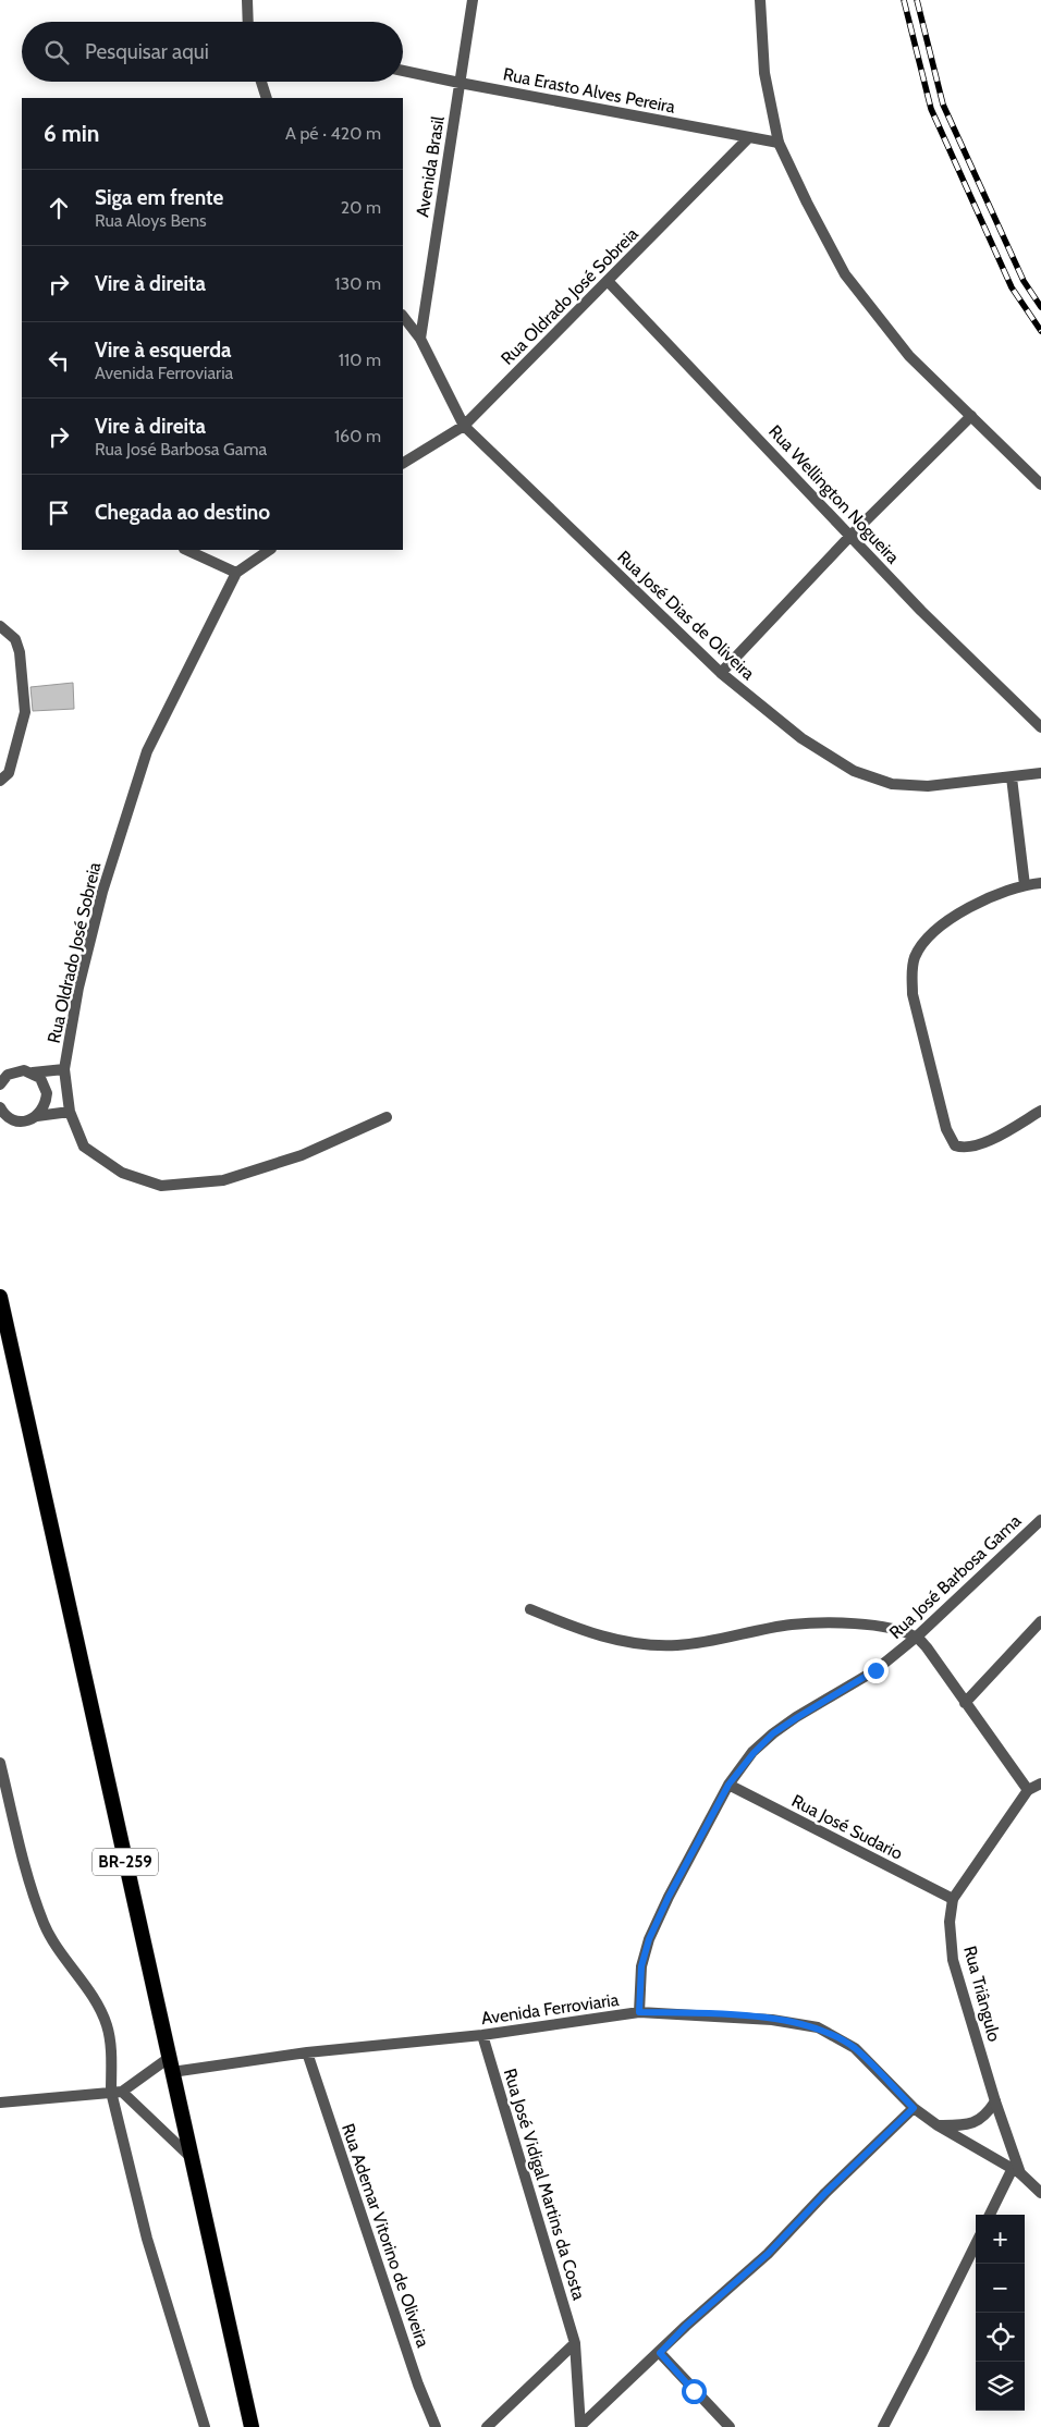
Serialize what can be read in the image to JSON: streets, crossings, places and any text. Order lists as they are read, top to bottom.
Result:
{
  "streets": {
    "highway": ["BR-259"],
    "street": [
      "Rua Erasto Alves Pereira",
      "Avenida Brasil",
      "Rua Oldrado José Sobreia",
      "Rua Wellington Nogueira",
      "Rua José Dias de Oliveira",
      "Rua José Barbosa Gama",
      "Rua José Sudario",
      "Rua Triângulo",
      "Avenida Ferroviaria",
      "Rua José Vidigal Martins da Costa",
      "Rua Ademar Vitorino de Oliveira"
    ]
  },
  "crossings": [
    ["Rua Erasto Alves Pereira", "Avenida Brasil"],
    ["Rua Erasto Alves Pereira", "Rua Oldrado José Sobreia"],
    ["Avenida Brasil", "Rua José Dias de Oliveira"],
    ["Rua Oldrado José Sobreia", "Rua Wellington Nogueira"],
    ["Rua Oldrado José Sobreia", "Rua José Dias de Oliveira"],
    ["Rua José Barbosa Gama", "Rua José Sudario"],
    ["Rua José Barbosa Gama", "Avenida Ferroviaria"],
    ["Rua José Sudario", "Rua Triângulo"],
    ["BR-259", "Avenida Ferroviaria"],
    ["Rua Triângulo", "Avenida Ferroviaria"],
    ["Avenida Ferroviaria", "Rua José Vidigal Martins da Costa"],
    ["Avenida Ferroviaria", "Rua Ademar Vitorino de Oliveira"]
  ],
  "page": {
    "search": "Pesquisar aqui",
    "heading": ["6 min", "A pé · 420 m"],
    "list": [
      ["Siga em frente", "Rua Aloys Bens", "20 m"],
      ["Vire à direita", "130 m"],
      ["Vire à esquerda", "Avenida Ferroviaria", "110 m"],
      ["Vire à direita", "Rua José Barbosa Gama", "160 m"],
      "Chegada ao destino"
    ],
    "map_buttons": ["+", "−"]
  }
}
